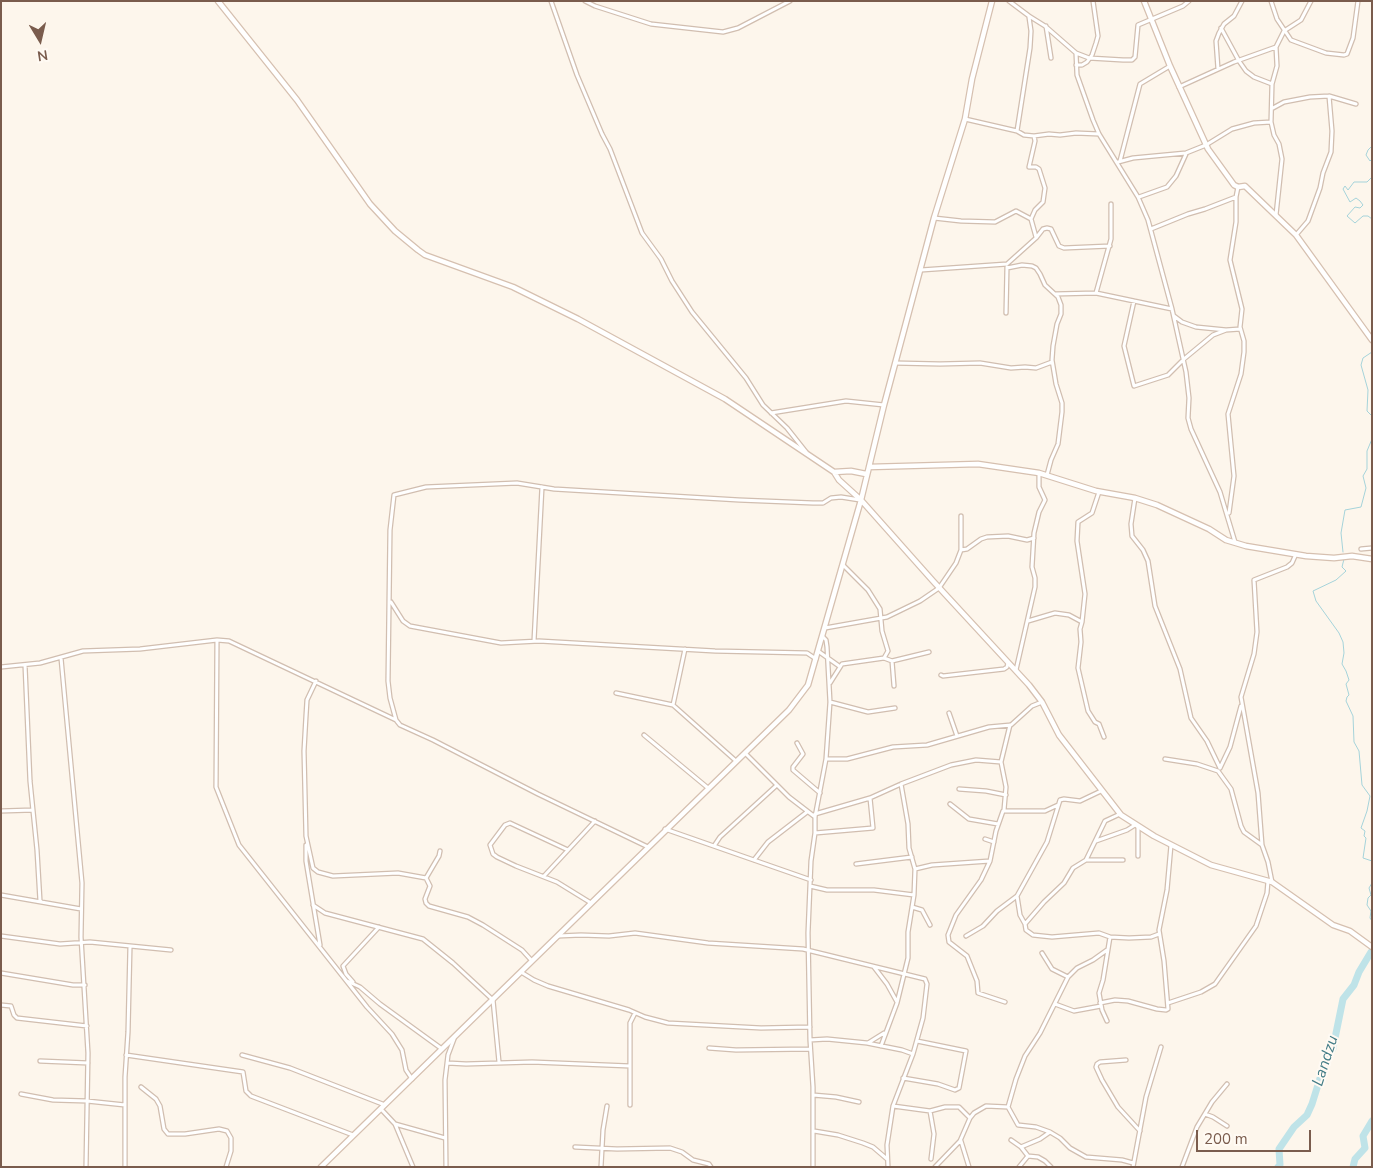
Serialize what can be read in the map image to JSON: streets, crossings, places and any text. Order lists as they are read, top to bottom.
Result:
{
  "water": ["Landzu"],
  "scale_bar": "200 m",
  "north": "bottom"
}
